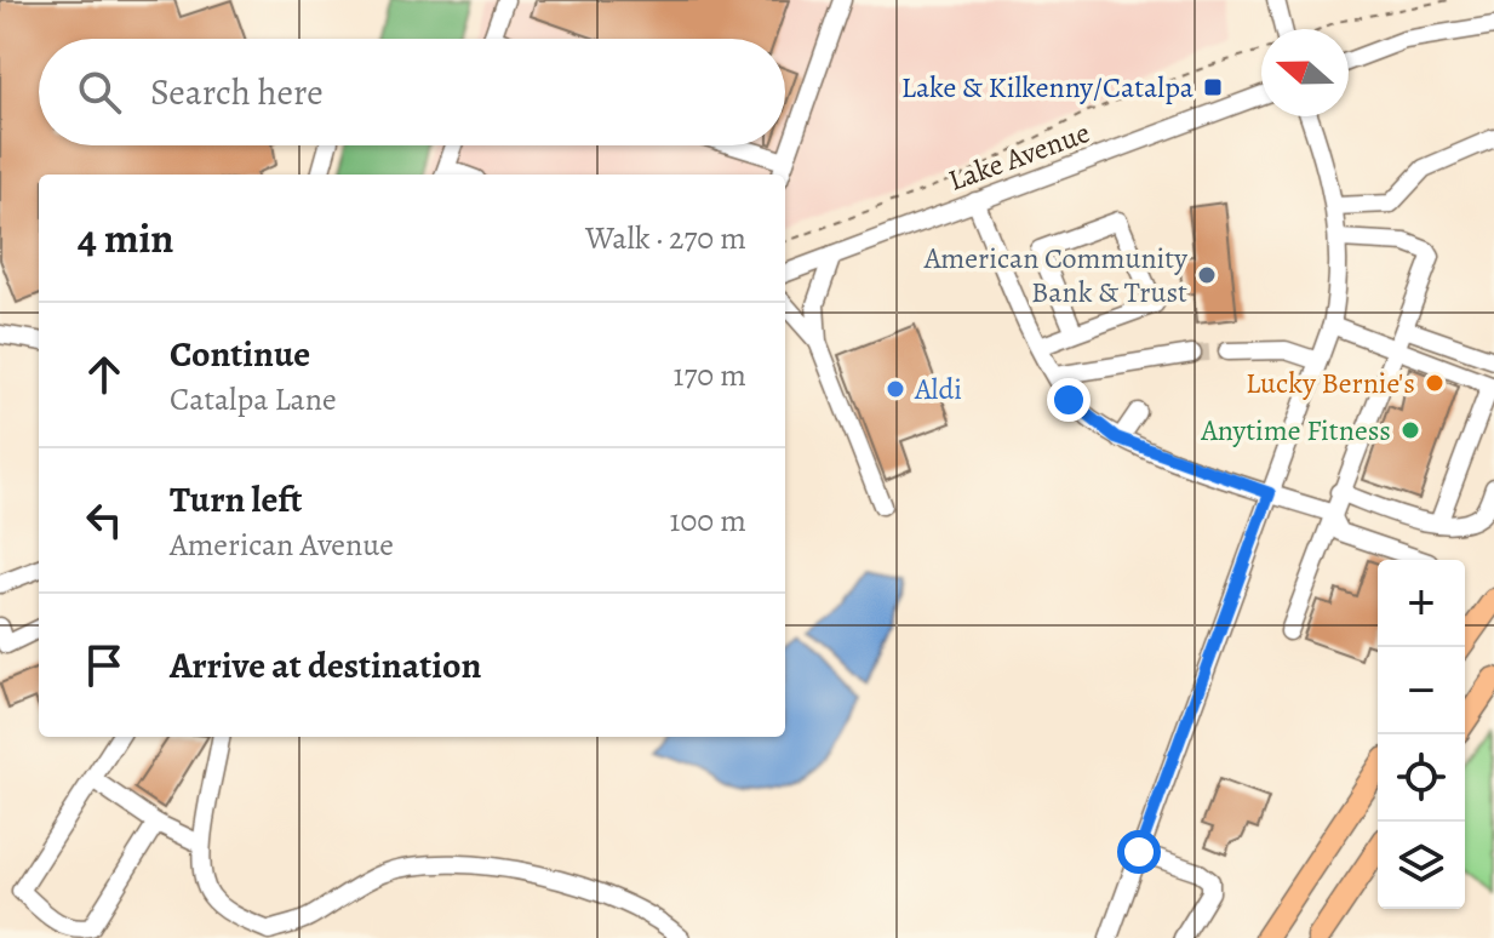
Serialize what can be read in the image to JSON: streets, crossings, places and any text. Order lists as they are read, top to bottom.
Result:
{
  "streets": {
    "street": ["Lake Avenue"]
  },
  "places": {
    "transit": ["Lake & Kilkenny/Catalpa"],
    "other": [
      "American Community Bank & Trust",
      "Lucky Bernie's",
      "Aldi",
      "Anytime Fitness"
    ]
  },
  "north": "left",
  "page": {
    "search": "Search here",
    "heading": ["4 min", "Walk · 270 m"],
    "list": [
      ["Continue", "Catalpa Lane", "170 m"],
      ["Turn left", "American Avenue", "100 m"],
      "Arrive at destination"
    ],
    "map_buttons": ["+", "−"]
  }
}
